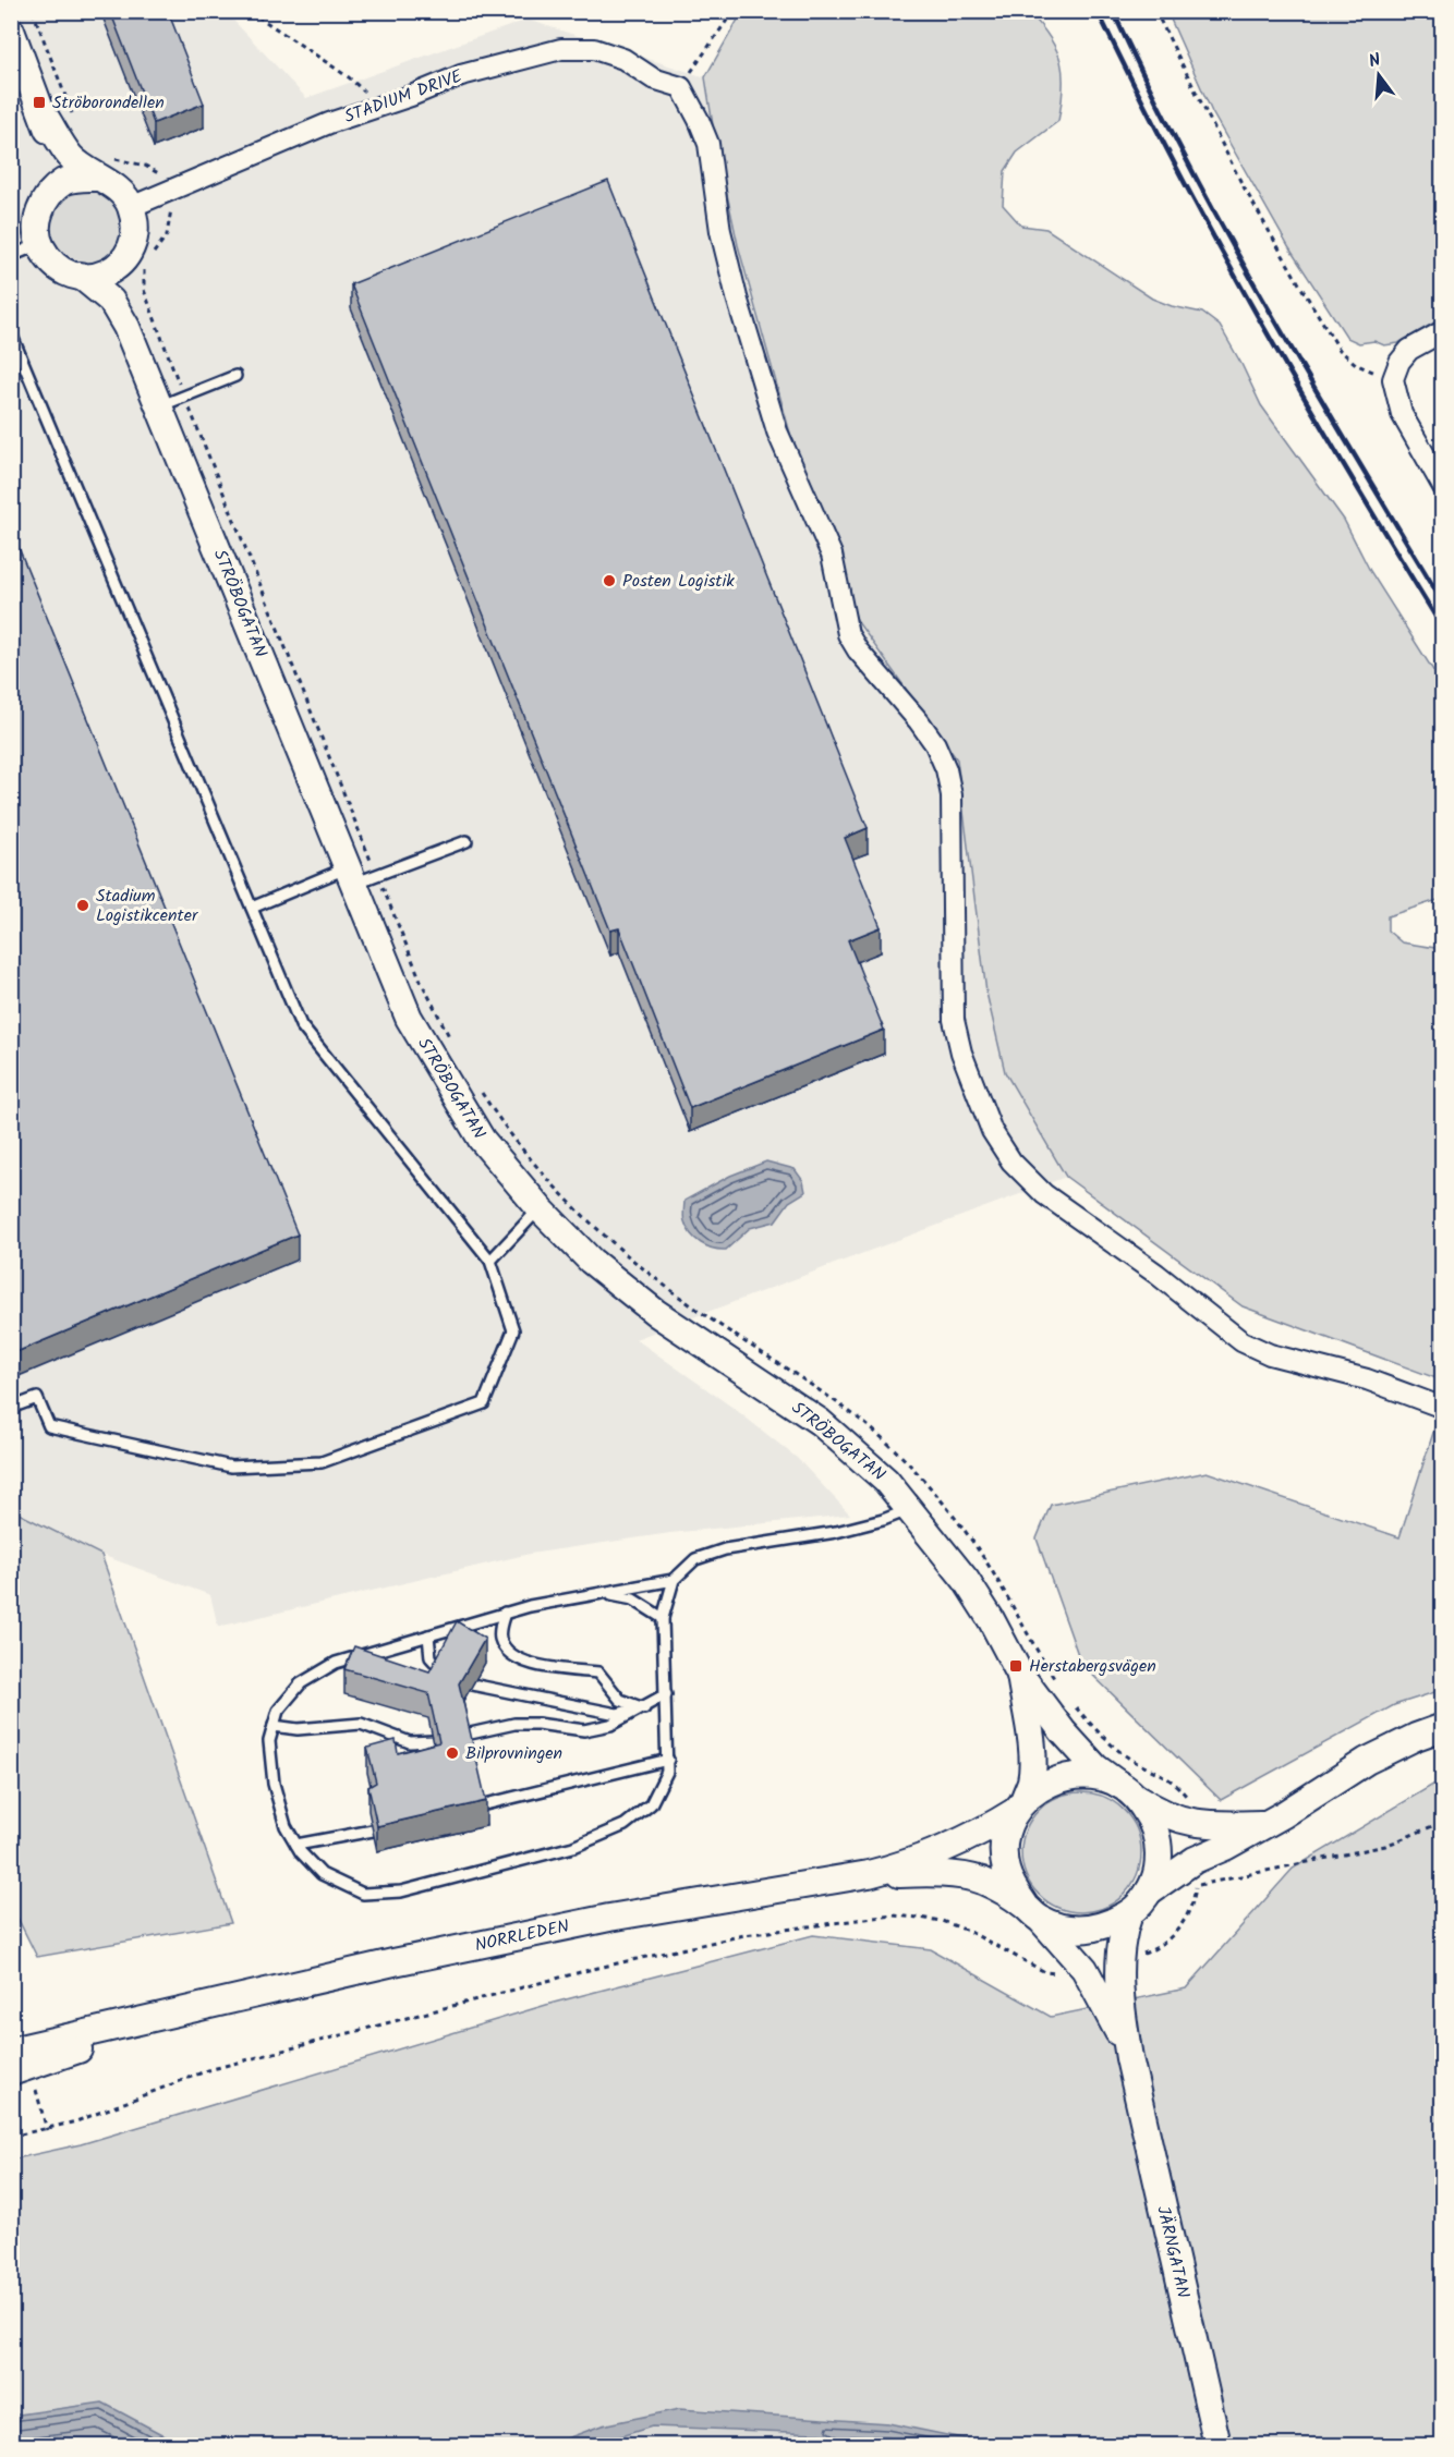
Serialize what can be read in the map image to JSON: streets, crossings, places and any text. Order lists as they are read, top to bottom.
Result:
{
  "streets": {
    "street": [
      "STADIUM DRIVE",
      "STRÖBOGATAN",
      "NORRLEDEN",
      "JÄRNGATAN"
    ]
  },
  "crossings": [
    ["STADIUM DRIVE", "STRÖBOGATAN"],
    ["STRÖBOGATAN", "JÄRNGATAN"]
  ],
  "places": {
    "transit": ["Ströborondellen", "Herstabergsvägen"],
    "other": ["Posten Logistik", "Stadium Logistikcenter", "Bilprovningen"]
  },
  "north": "top"
}
